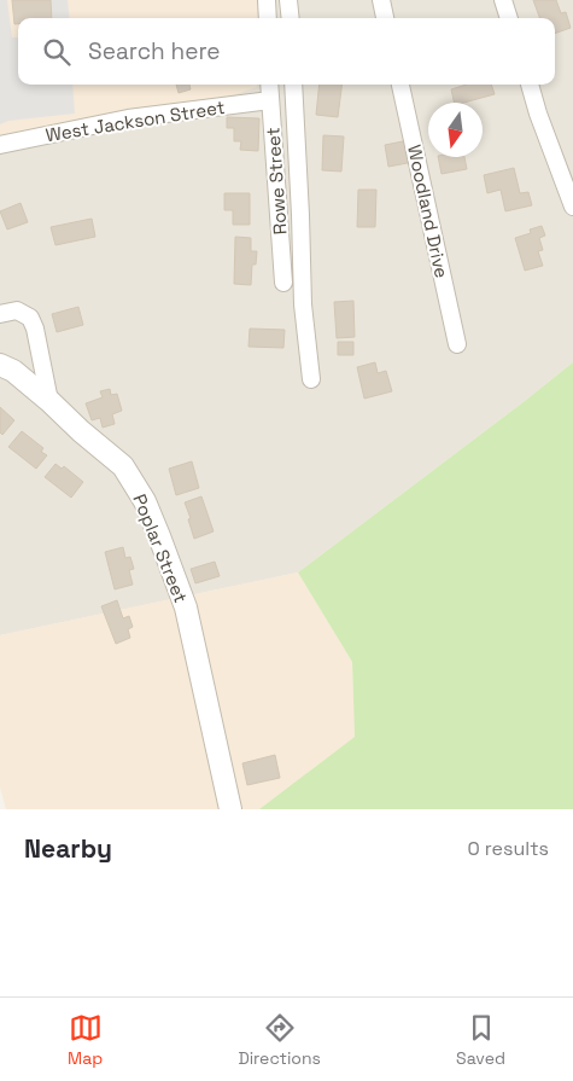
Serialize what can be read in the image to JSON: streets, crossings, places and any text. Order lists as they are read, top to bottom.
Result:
{
  "streets": {
    "street": [
      "West Jackson Street",
      "Rowe Street",
      "Woodland Drive",
      "Poplar Street"
    ]
  },
  "crossings": [
    ["West Jackson Street", "Rowe Street"]
  ],
  "north": "bottom",
  "page": {
    "search": "Search here",
    "heading": ["Nearby", "0 results"],
    "nav": ["Map", "Directions", "Saved"]
  }
}
